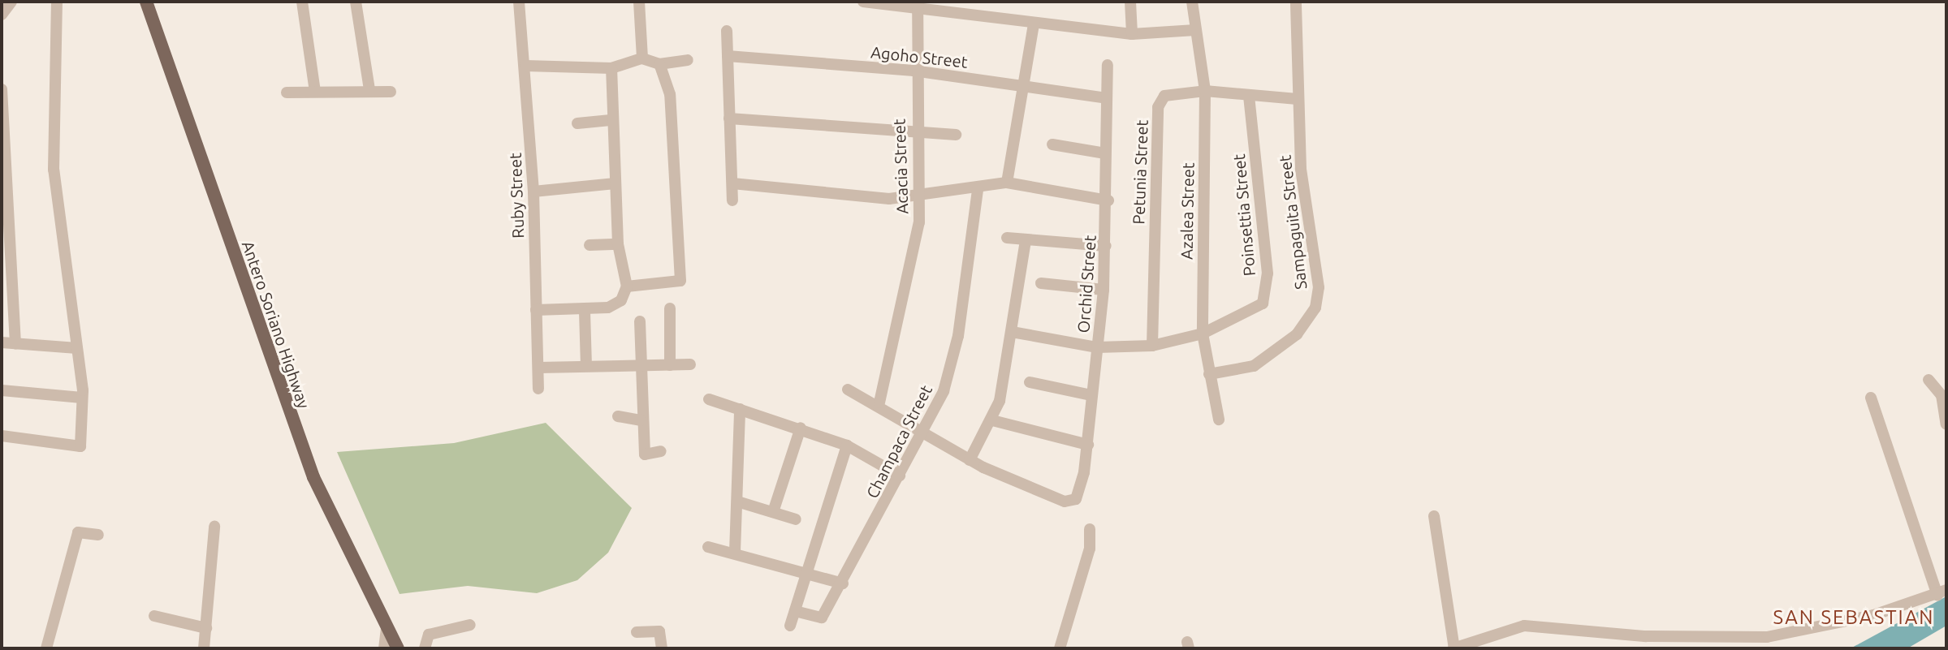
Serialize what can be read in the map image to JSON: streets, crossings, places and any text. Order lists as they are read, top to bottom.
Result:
{
  "streets": {
    "main road": ["Antero Soriano Highway"],
    "street": [
      "Agoho Street",
      "Acacia Street",
      "Petunia Street",
      "Ruby Street",
      "Azalea Street",
      "Poinsettia Street",
      "Sampaguita Street",
      "Orchid Street",
      "Champaca Street"
    ]
  },
  "crossings": [
    ["Agoho Street", "Acacia Street"],
    ["Agoho Street", "Orchid Street"],
    ["Petunia Street", "Azalea Street"],
    ["Petunia Street", "Poinsettia Street"],
    ["Petunia Street", "Sampaguita Street"],
    ["Azalea Street", "Poinsettia Street"],
    ["Azalea Street", "Sampaguita Street"],
    ["Poinsettia Street", "Orchid Street"]
  ],
  "districts": ["SAN SEBASTIAN"]
}
